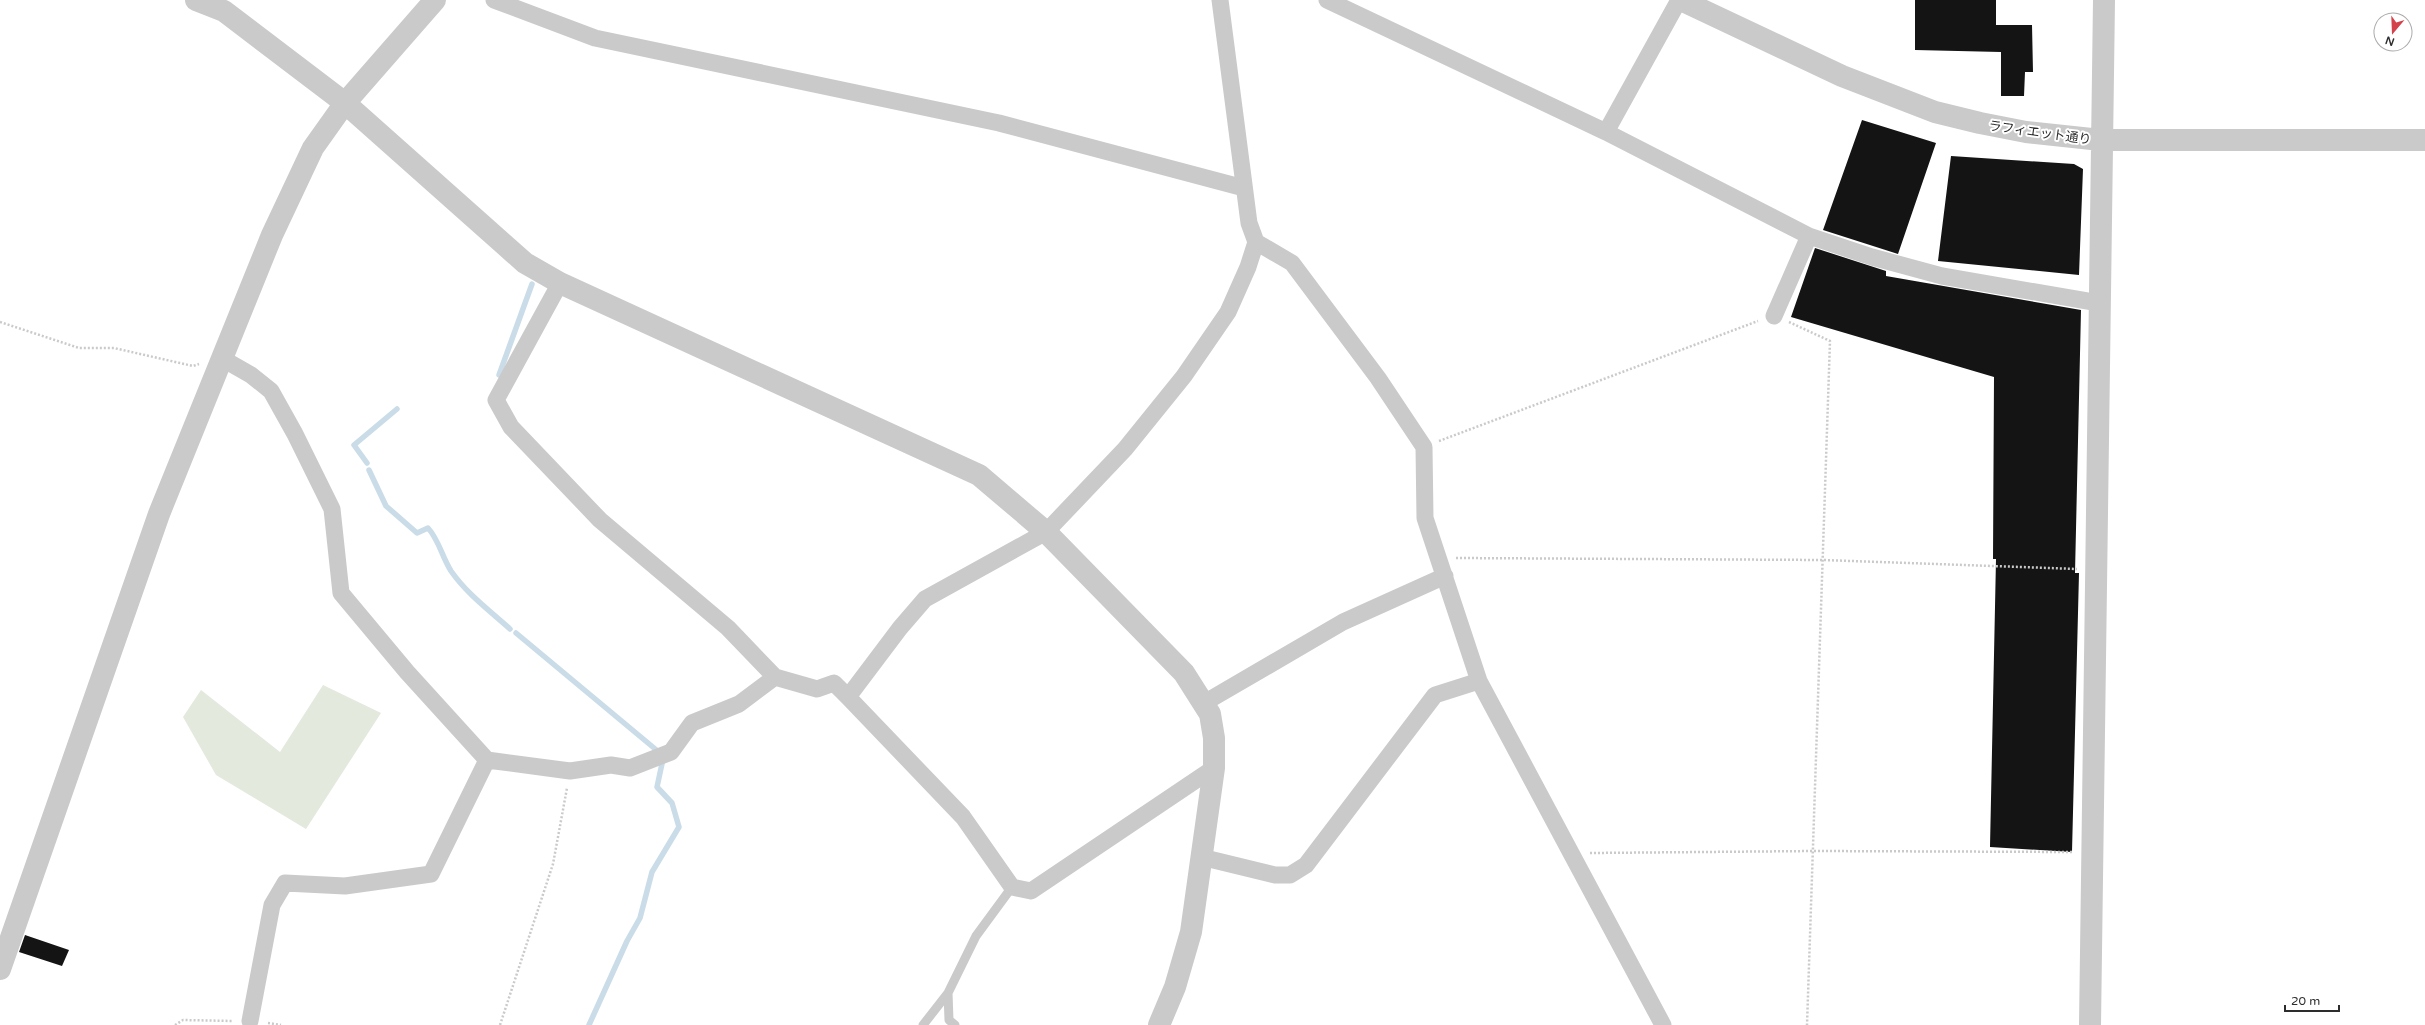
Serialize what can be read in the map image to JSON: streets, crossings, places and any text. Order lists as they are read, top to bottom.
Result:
{
  "streets": {
    "street": ["ラフィエット通り"]
  },
  "scale_bar": "20 m",
  "north": "bottom"
}
